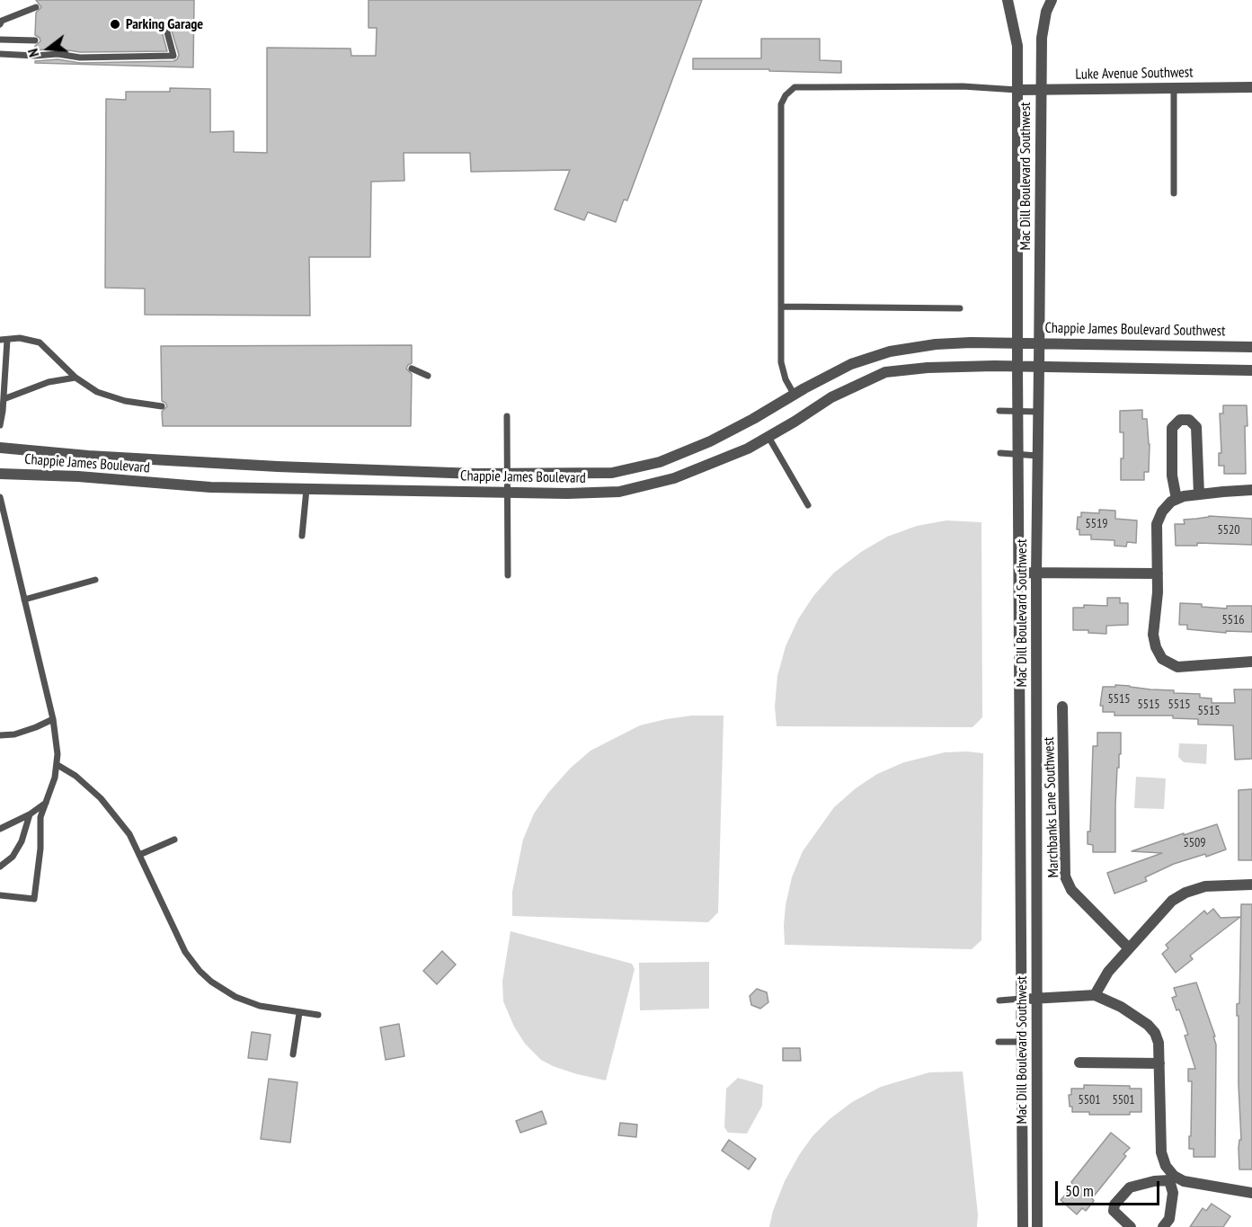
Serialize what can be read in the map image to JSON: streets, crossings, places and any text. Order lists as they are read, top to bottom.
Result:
{
  "streets": {
    "street": [
      "Luke Avenue Southwest",
      "Mac Dill Boulevard Southwest",
      "Chappie James Boulevard Southwest",
      "Chappie James Boulevard",
      "Marchbanks Lane Southwest"
    ]
  },
  "crossings": [
    ["Luke Avenue Southwest", "Mac Dill Boulevard Southwest"],
    ["Mac Dill Boulevard Southwest", "Chappie James Boulevard Southwest"],
    ["Mac Dill Boulevard Southwest", "Chappie James Boulevard"],
    ["Chappie James Boulevard Southwest", "Chappie James Boulevard"]
  ],
  "places": ["Parking Garage"],
  "house_numbers": [
    "5519",
    "5520",
    "5516",
    "5515",
    "5515",
    "5515",
    "5515",
    "5509",
    "5501",
    "5501"
  ],
  "scale_bar": "50 m",
  "north": "left"
}
